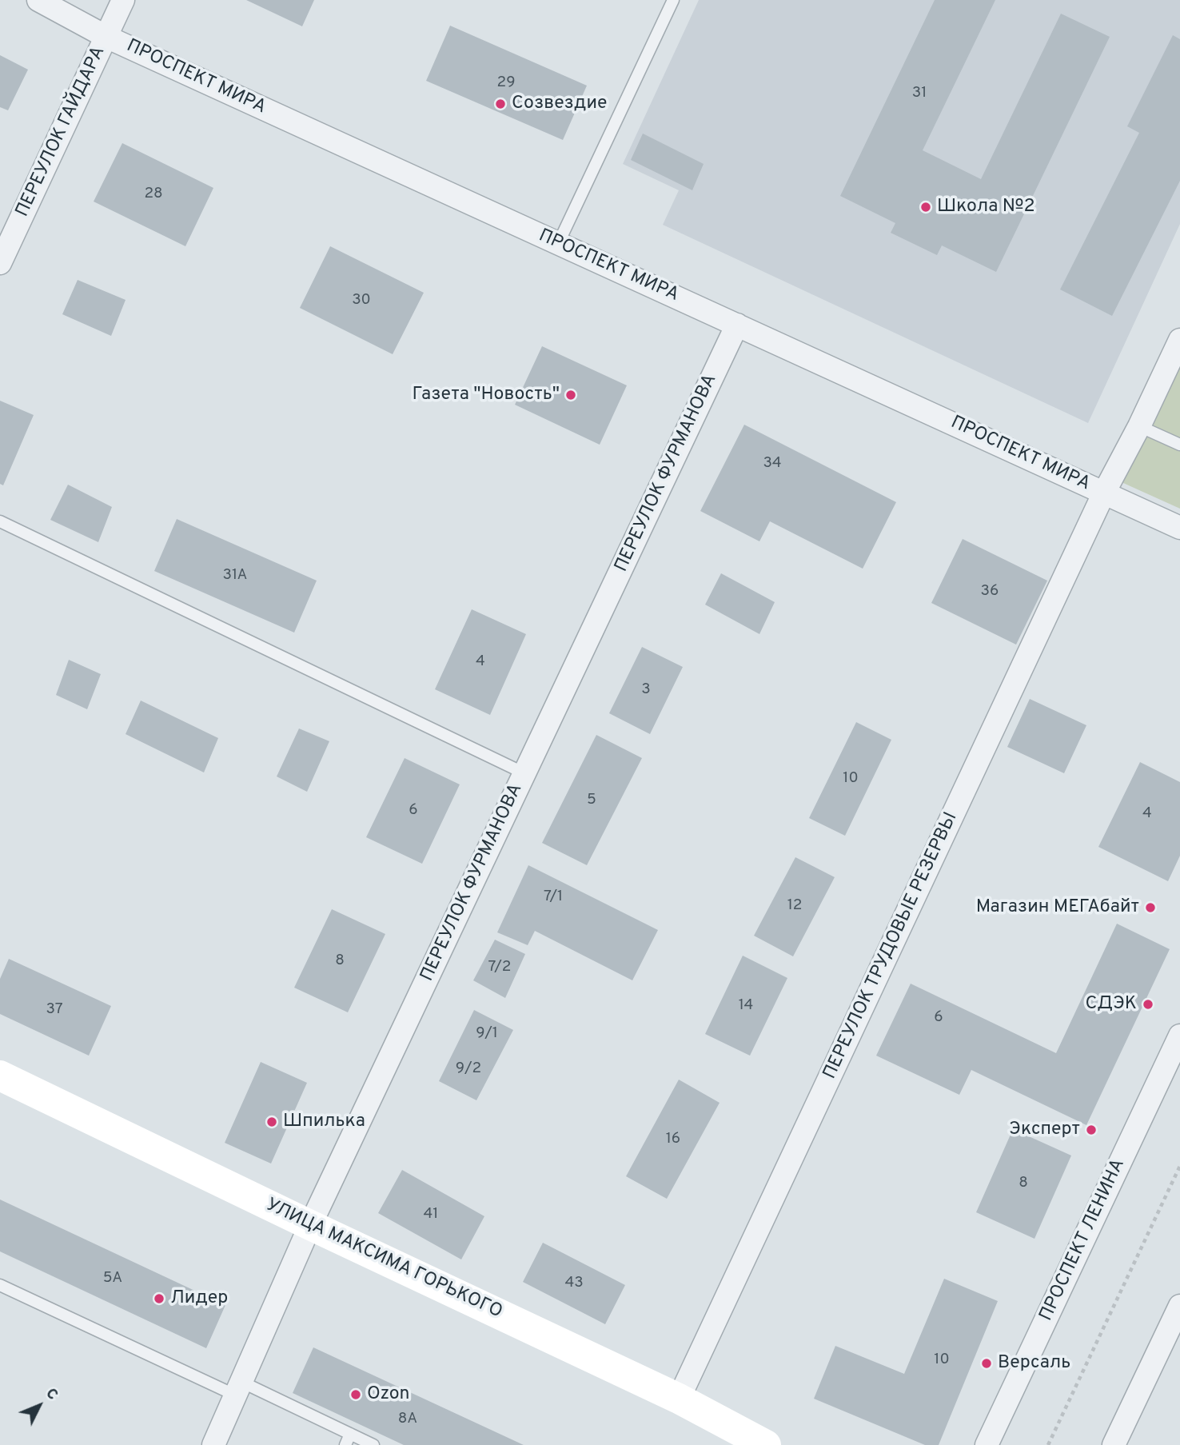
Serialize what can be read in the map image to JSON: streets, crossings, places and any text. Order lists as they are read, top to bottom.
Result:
{
  "streets": {
    "main road": ["УЛИЦА МАКСИМА ГОРЬКОГО"],
    "street": [
      "ПРОСПЕКТ МИРА",
      "ПЕРЕУЛОК ГАЙДАРА",
      "ПЕРЕУЛОК ФУРМАНОВА",
      "ПЕРЕУЛОК ТРУДОВЫЕ РЕЗЕРВЫ",
      "ПРОСПЕКТ ЛЕНИНА"
    ]
  },
  "crossings": [
    ["ПРОСПЕКТ МИРА", "ПЕРЕУЛОК ГАЙДАРА"],
    ["ПРОСПЕКТ МИРА", "ПЕРЕУЛОК ФУРМАНОВА"],
    ["ПРОСПЕКТ МИРА", "ПЕРЕУЛОК ТРУДОВЫЕ РЕЗЕРВЫ"],
    ["ПЕРЕУЛОК ФУРМАНОВА", "УЛИЦА МАКСИМА ГОРЬКОГО"],
    ["ПЕРЕУЛОК ТРУДОВЫЕ РЕЗЕРВЫ", "УЛИЦА МАКСИМА ГОРЬКОГО"]
  ],
  "places": [
    "Созвездие",
    "Школа №2",
    "Газета \"Новость\"",
    "Магазин МЕГАбайт",
    "СДЭК",
    "Шпилька",
    "Эксперт",
    "Лидер",
    "Версаль",
    "Ozon"
  ],
  "house_numbers": [
    "29",
    "31",
    "28",
    "30",
    "34",
    "31А",
    "36",
    "4",
    "3",
    "10",
    "5",
    "6",
    "4",
    "7/1",
    "12",
    "8",
    "7/2",
    "14",
    "37",
    "6",
    "9/1",
    "9/2",
    "16",
    "8",
    "41",
    "5А",
    "43",
    "10",
    "8А"
  ],
  "north": "top right"
}
